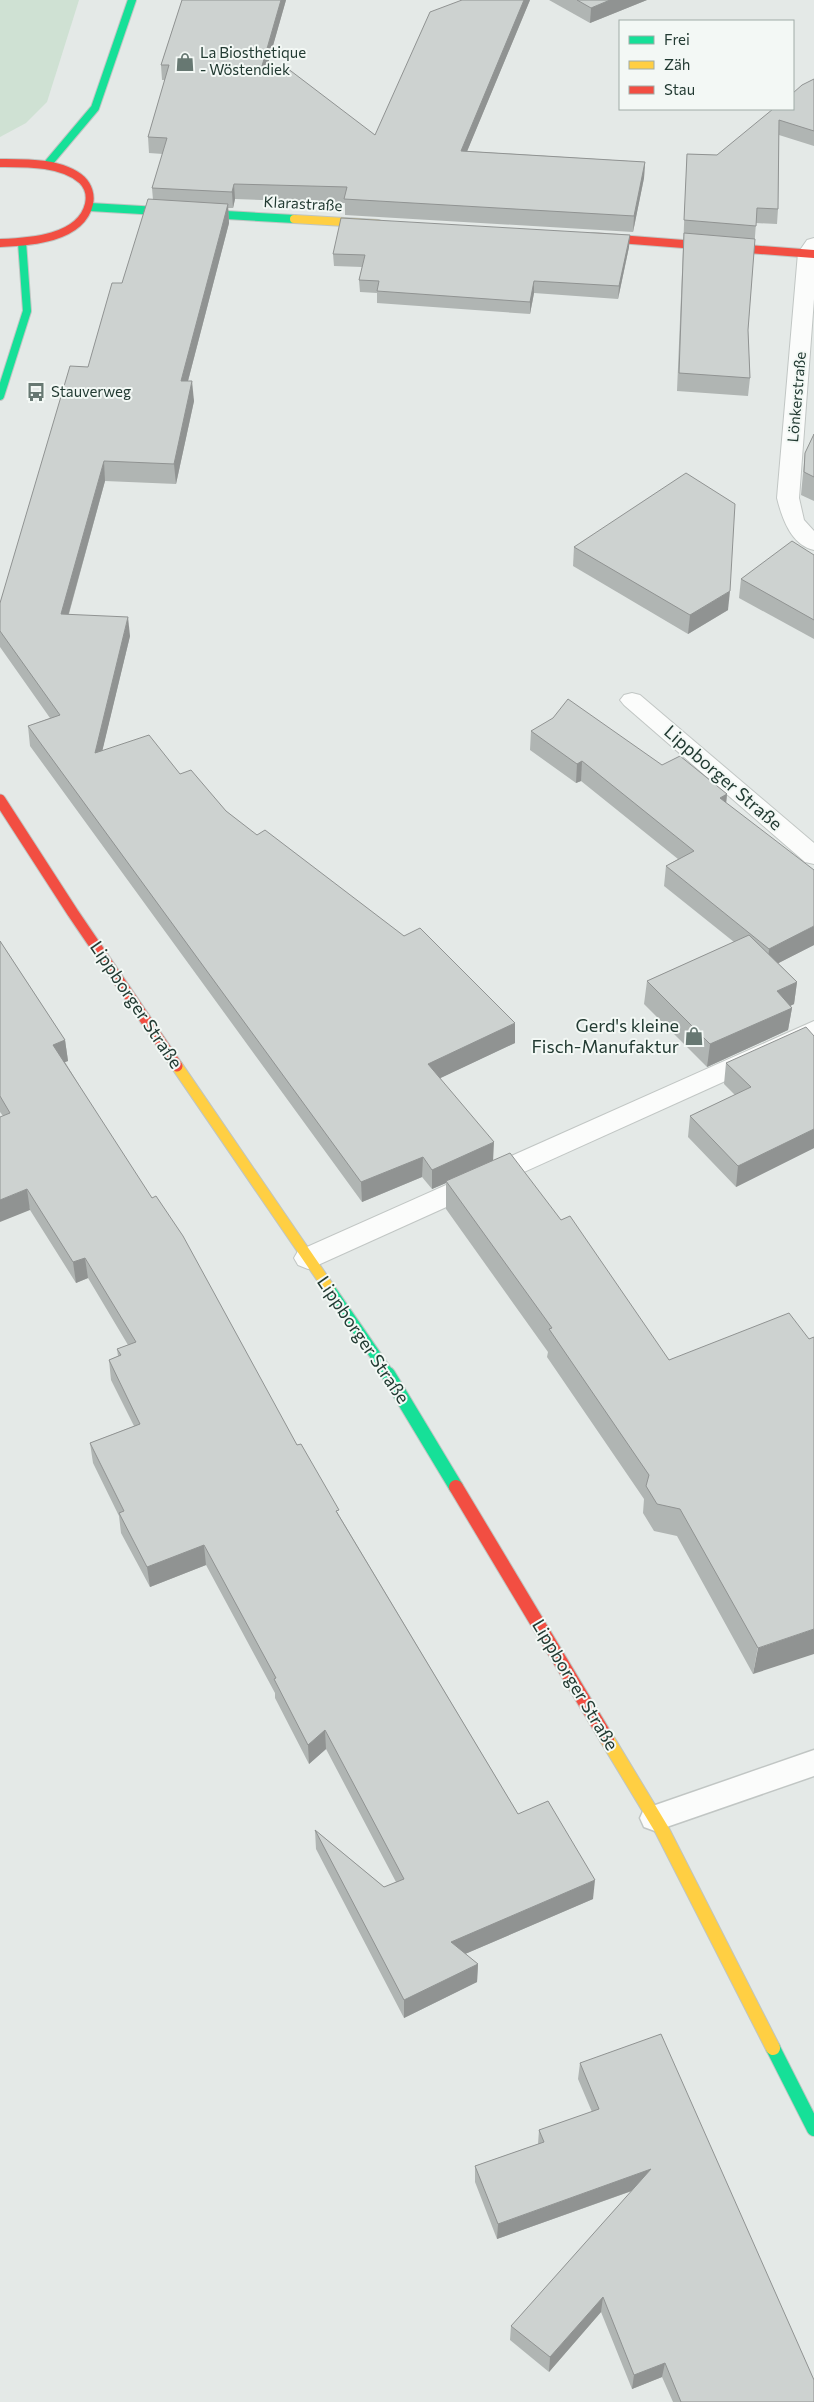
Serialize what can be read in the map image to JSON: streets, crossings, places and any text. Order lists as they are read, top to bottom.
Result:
{
  "streets": {
    "main road": ["Klarastraße", "Lippborger Straße"],
    "street": ["Lönkerstraße"]
  },
  "places": {
    "shop": ["La Biosthetique - Wöstendiek", "Gerd's kleine Fisch-Manufaktur"],
    "bus stop": ["Stauverweg"]
  },
  "legend": ["Frei", "Zäh", "Stau"]
}
